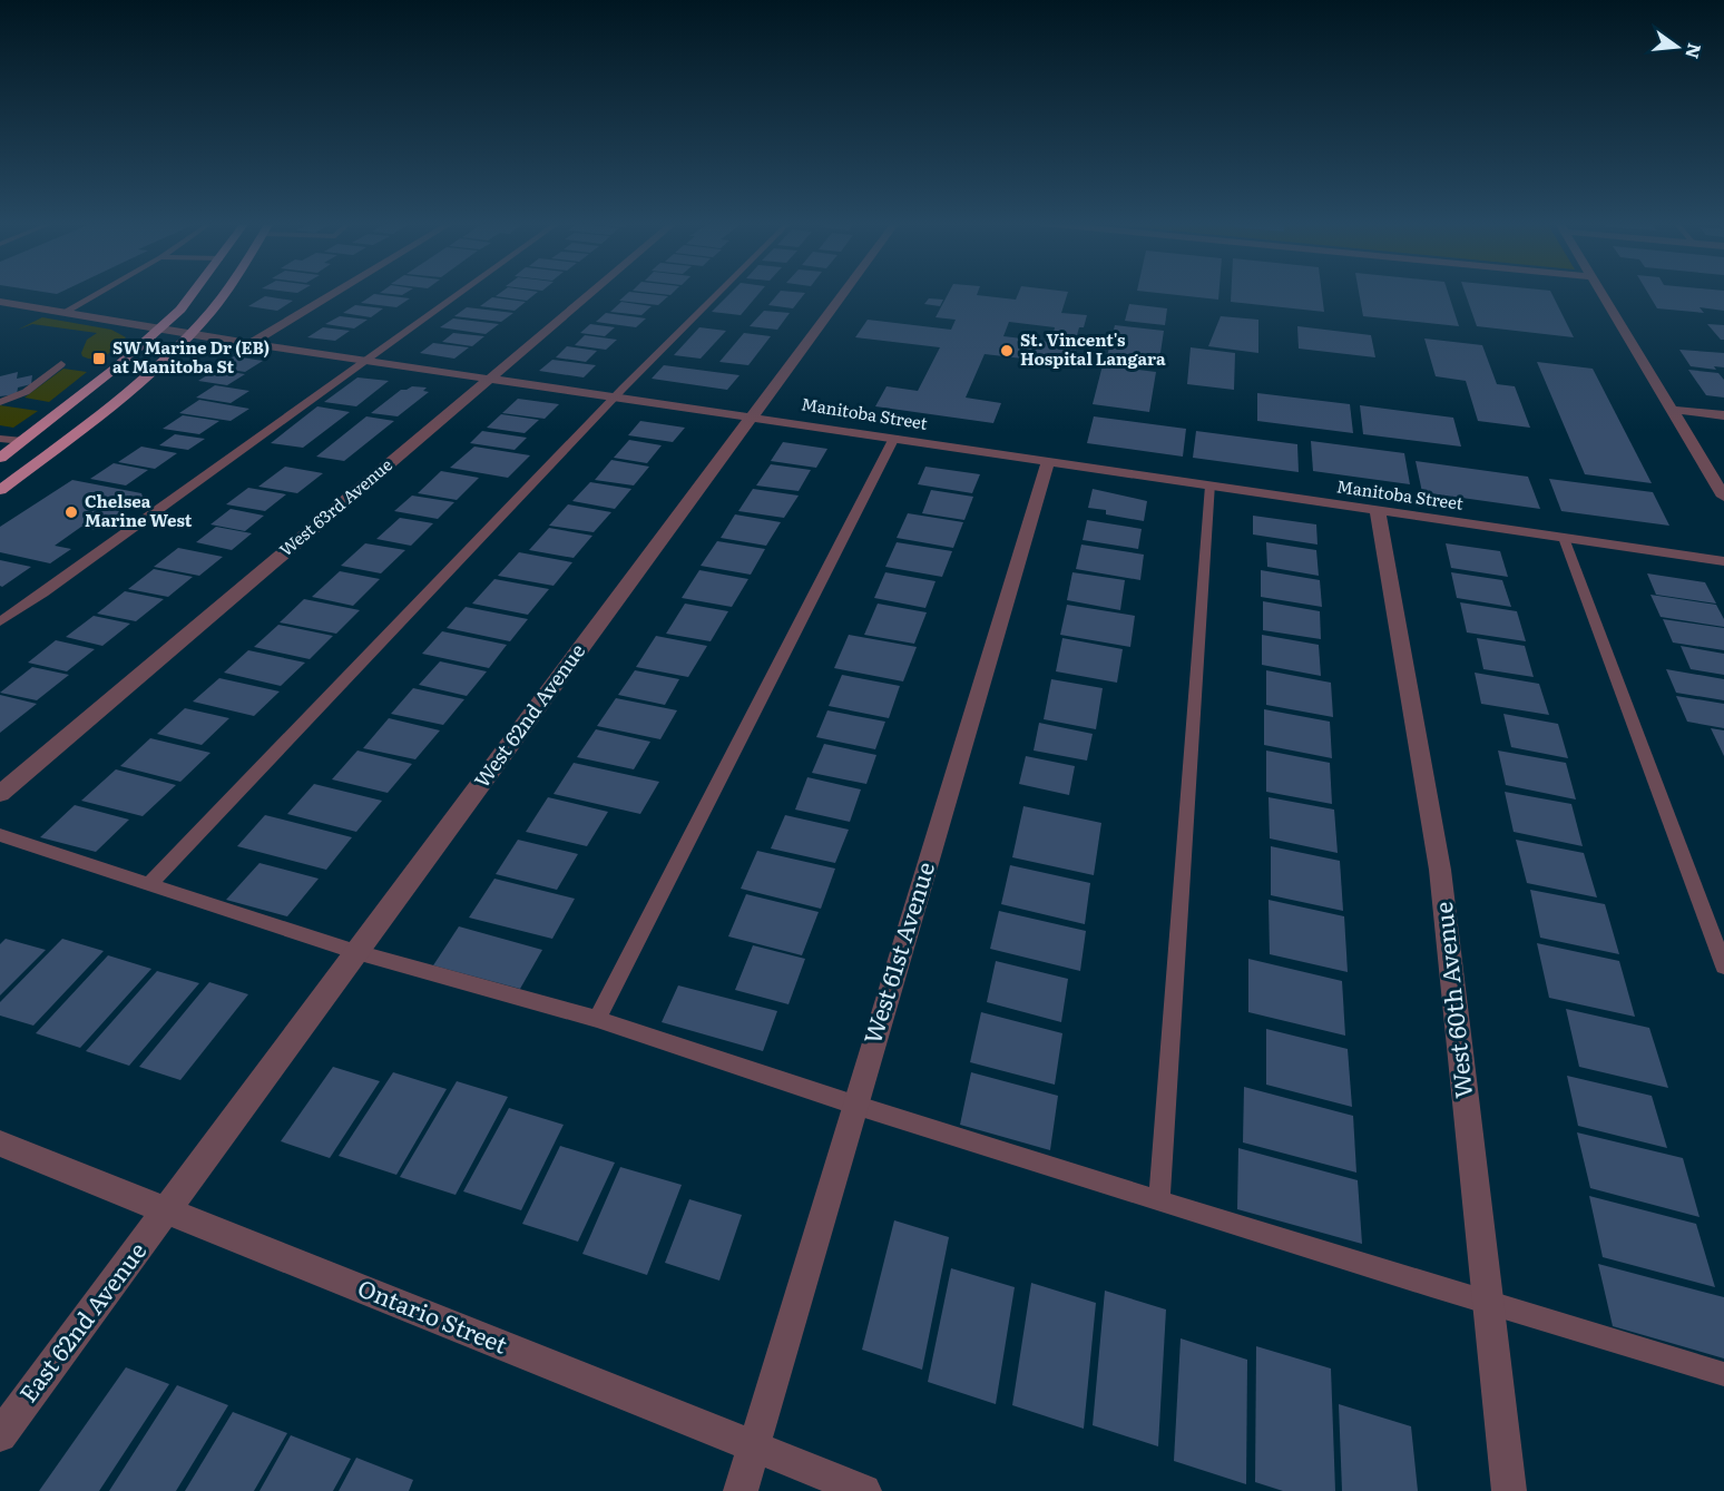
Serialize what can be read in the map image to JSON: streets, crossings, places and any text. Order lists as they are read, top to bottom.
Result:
{
  "streets": {
    "street": [
      "Manitoba Street",
      "West 63rd Avenue",
      "West 62nd Avenue",
      "West 61st Avenue",
      "West 60th Avenue",
      "Ontario Street",
      "East 62nd Avenue"
    ]
  },
  "crossings": [
    ["Manitoba Street", "West 63rd Avenue"],
    ["Manitoba Street", "West 62nd Avenue"],
    ["Manitoba Street", "West 61st Avenue"],
    ["Manitoba Street", "West 60th Avenue"],
    ["West 62nd Avenue", "Ontario Street"],
    ["West 62nd Avenue", "East 62nd Avenue"],
    ["West 61st Avenue", "Ontario Street"],
    ["Ontario Street", "East 62nd Avenue"]
  ],
  "places": {
    "other": ["St. Vincent's Hospital Langara", "Chelsea Marine West"],
    "transit": ["SW Marine Dr (EB) at Manitoba St"]
  },
  "north": "right"
}
